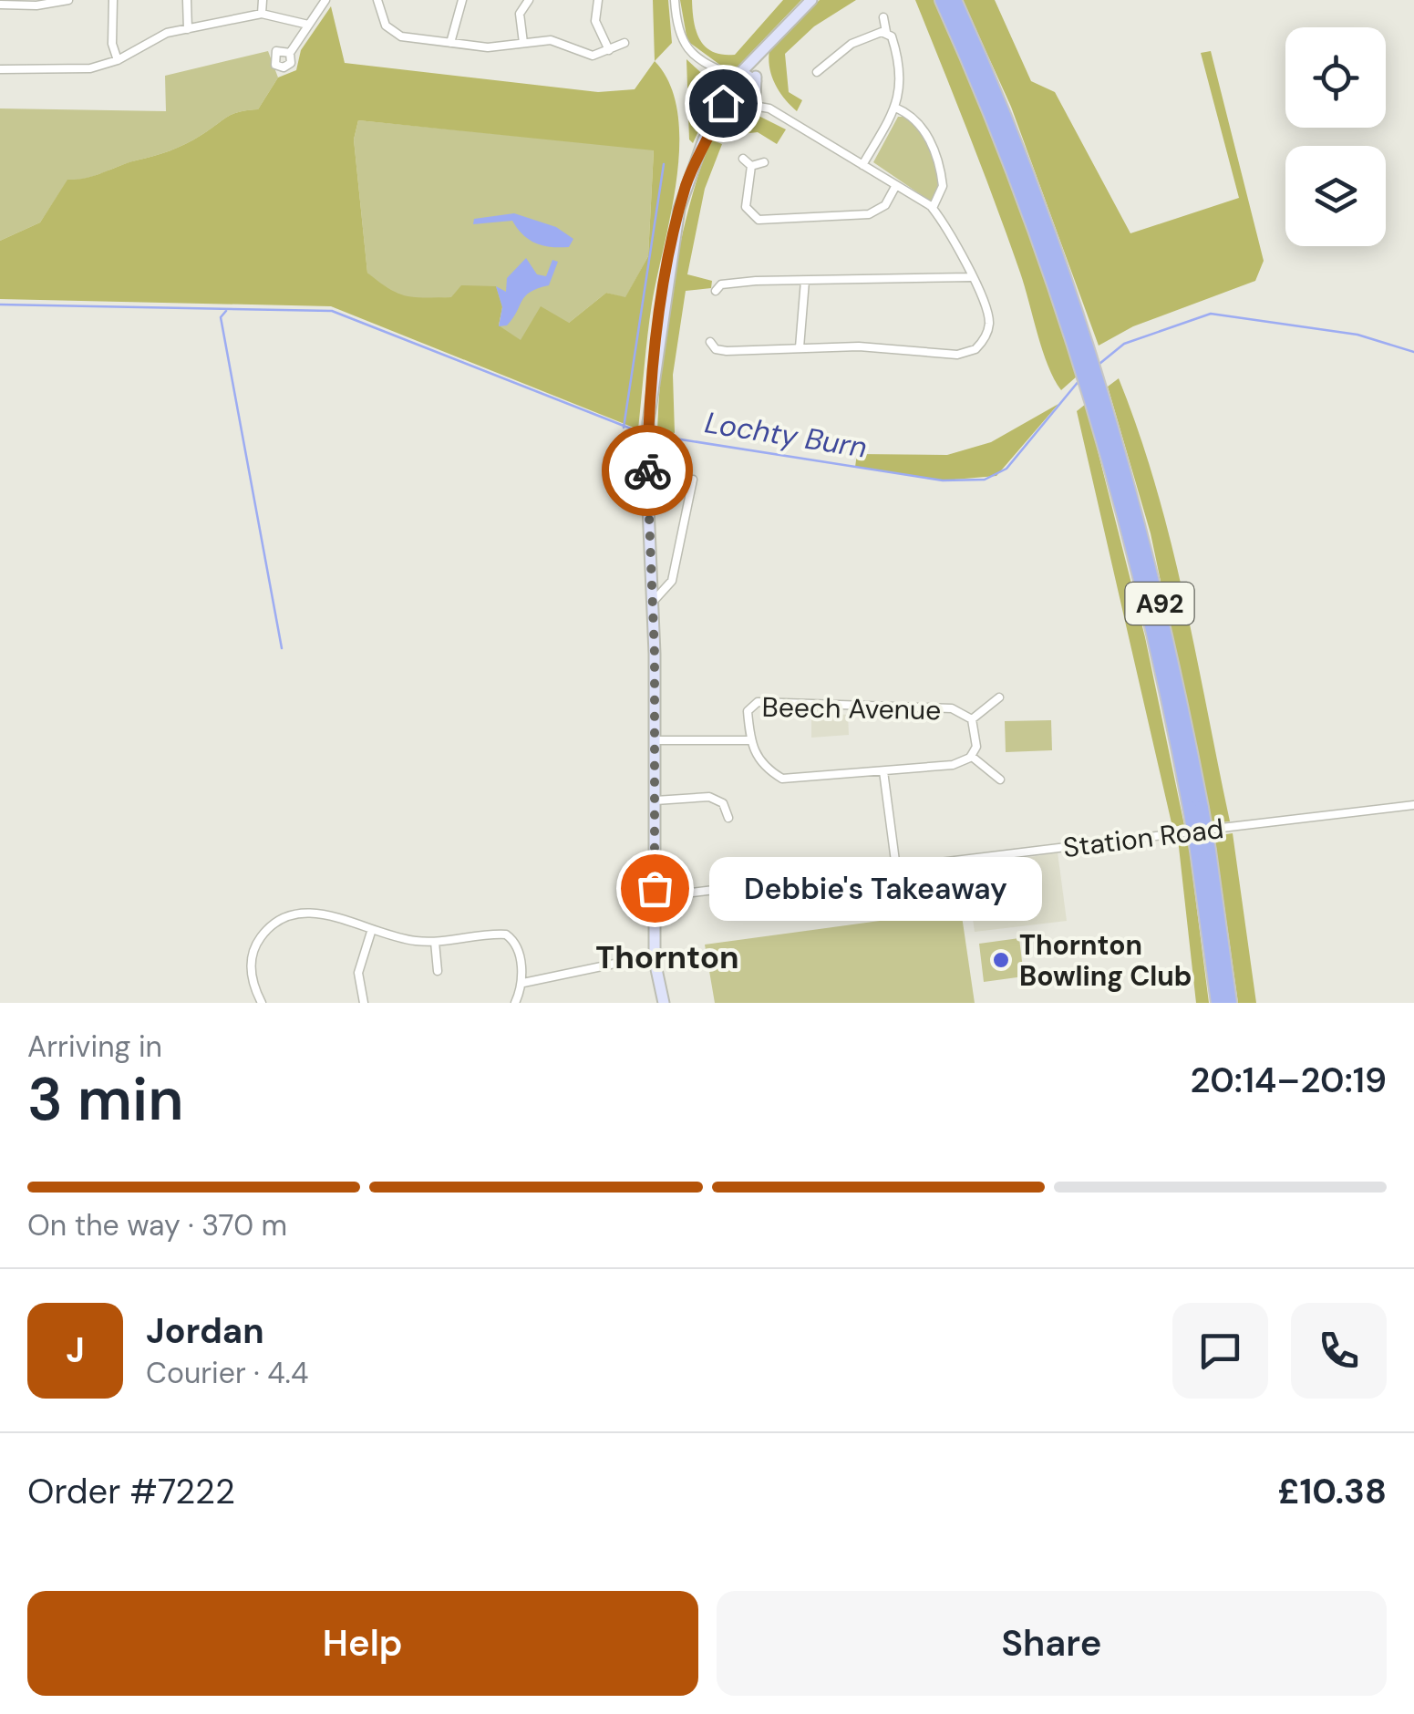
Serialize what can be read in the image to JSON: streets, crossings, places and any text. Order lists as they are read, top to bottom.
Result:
{
  "streets": {
    "highway": ["A92"],
    "street": ["Beech Avenue", "Station Road"]
  },
  "districts": ["Thornton"],
  "water": ["Lochty Burn"],
  "places": ["Debbie's Takeaway", "Thornton Bowling Club"],
  "page": {
    "bubble": "Debbie's Takeaway",
    "heading": ["3 min", "Arriving in", "20:14–20:19"],
    "panel": [
      "Jordan",
      "Courier · 4.4",
      "Order #7222",
      "£10.38"
    ],
    "bar": "On the way · 370 m",
    "round": "J",
    "buttons": ["Help", "Share"]
  }
}
